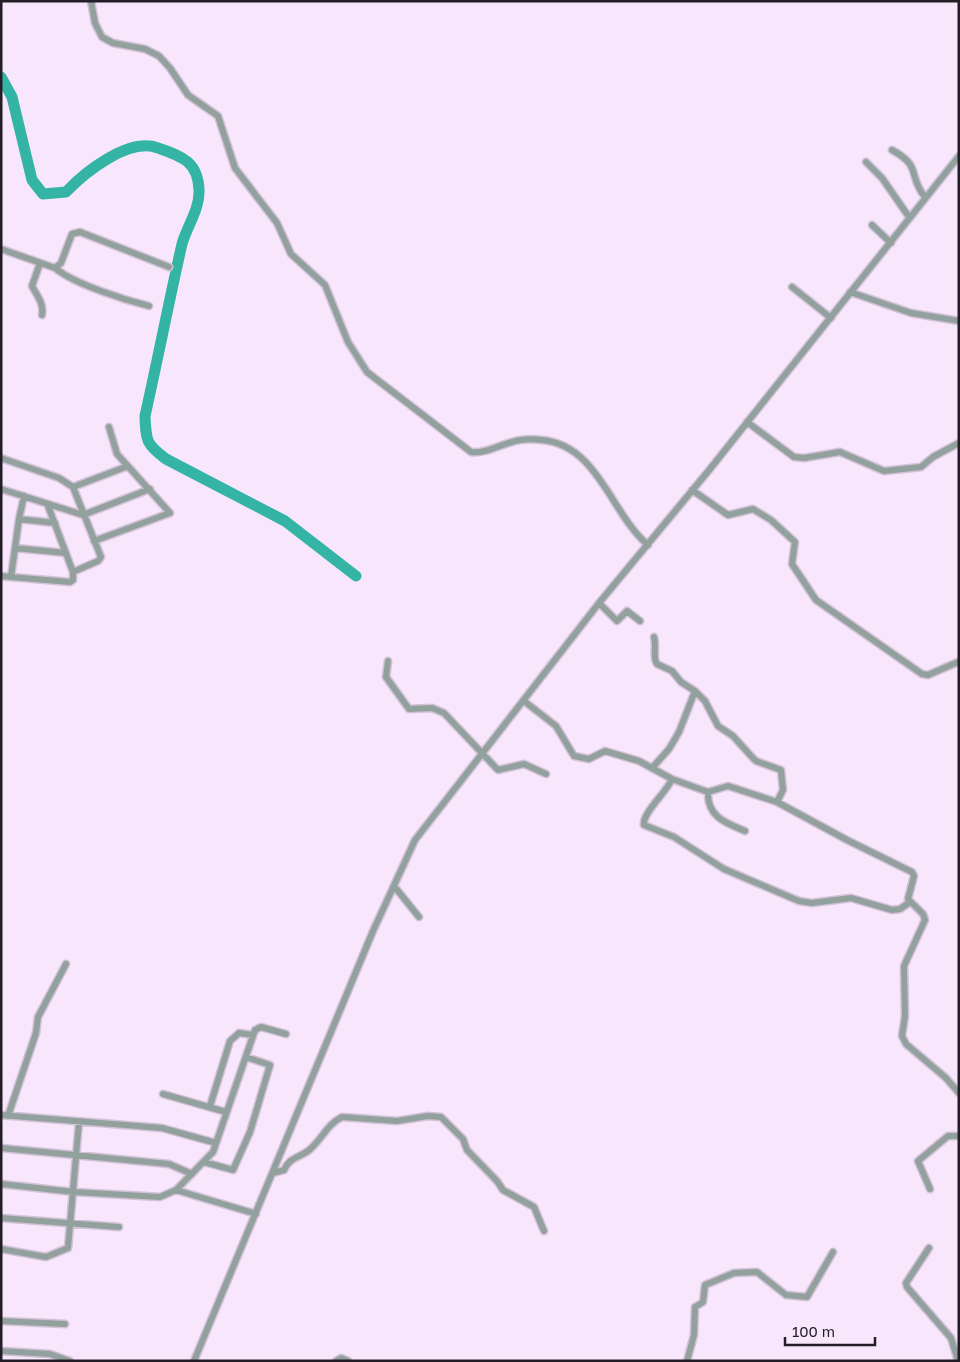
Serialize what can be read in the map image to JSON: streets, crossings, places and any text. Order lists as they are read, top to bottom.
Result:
{
  "scale_bar": "100 m"
}
